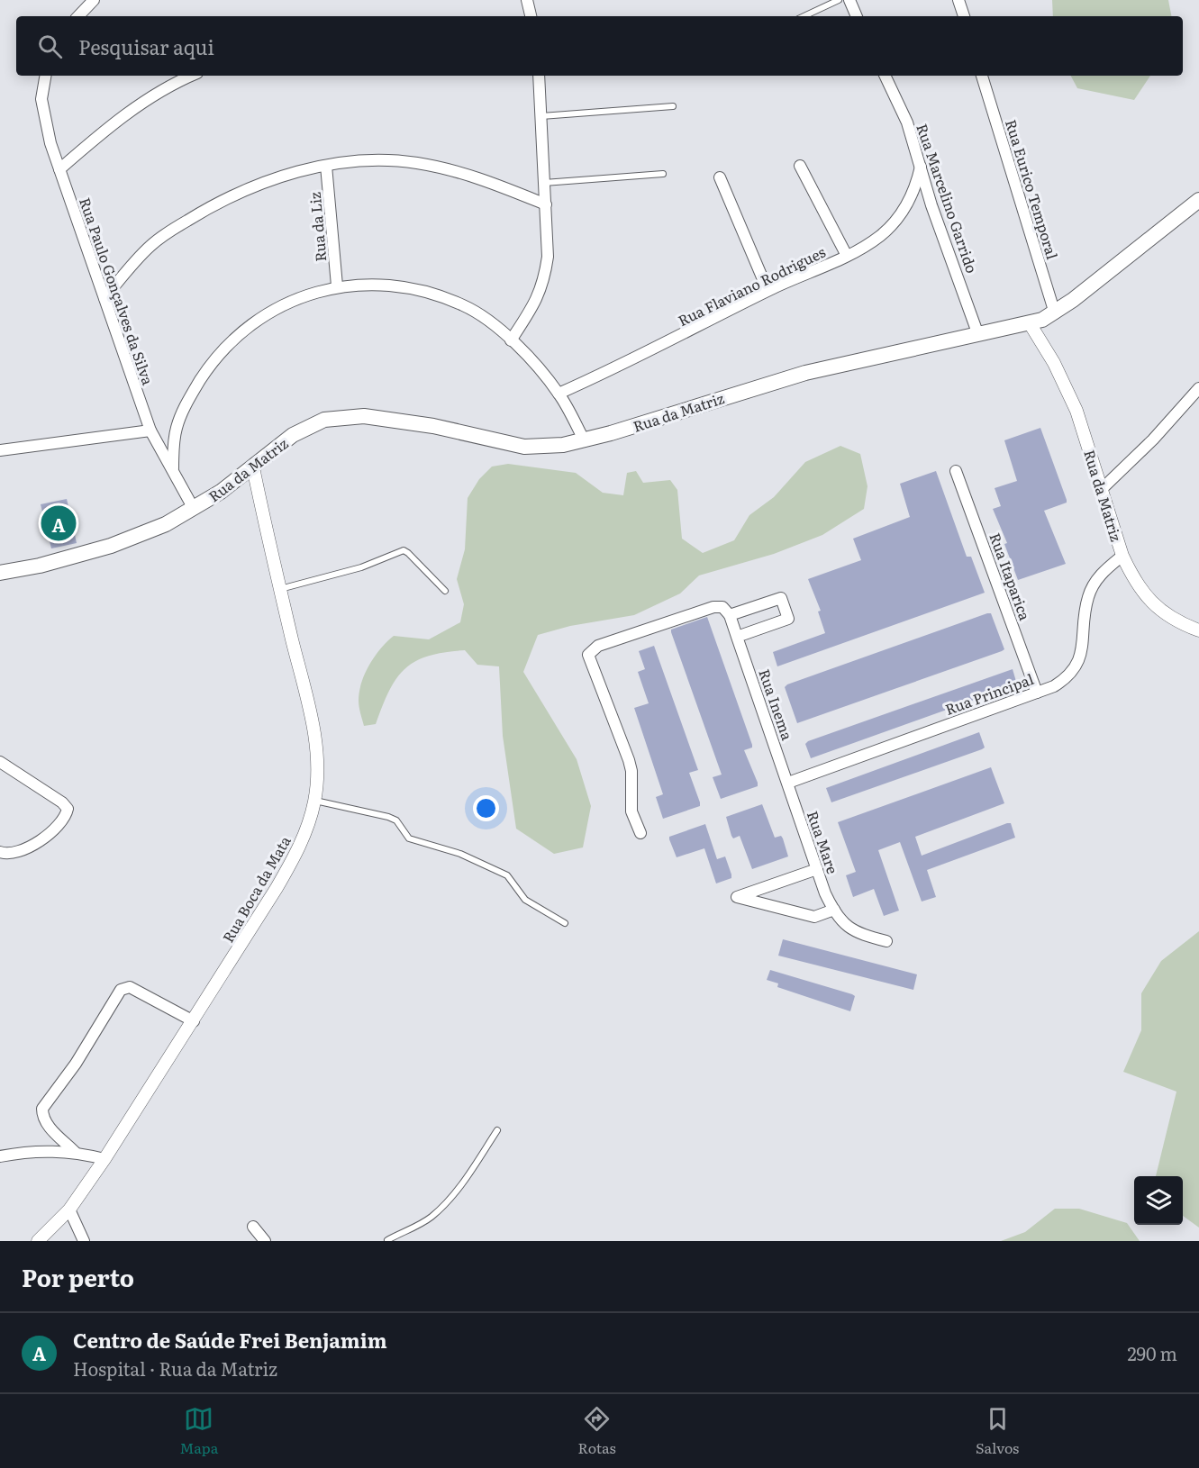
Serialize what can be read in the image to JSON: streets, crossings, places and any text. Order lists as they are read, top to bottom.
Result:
{
  "streets": {
    "main road": ["Rua da Matriz"],
    "street": [
      "Rua Eurico Temporal",
      "Rua Marcelino Garrido",
      "Rua da Liz",
      "Rua Flaviano Rodrigues",
      "Rua Paulo Gonçalves da Silva",
      "Rua Itaparica",
      "Rua Principal",
      "Rua Inema",
      "Rua Mare",
      "Rua Boca da Mata"
    ]
  },
  "crossings": [
    ["Rua Marcelino Garrido", "Rua Flaviano Rodrigues"],
    ["Rua Marcelino Garrido", "Rua da Matriz"],
    ["Rua Paulo Gonçalves da Silva", "Rua da Matriz"],
    ["Rua da Matriz", "Rua Principal"],
    ["Rua da Matriz", "Rua Boca da Mata"],
    ["Rua Itaparica", "Rua Principal"],
    ["Rua Principal", "Rua Inema"],
    ["Rua Principal", "Rua Mare"],
    ["Rua Inema", "Rua Mare"]
  ],
  "page": {
    "search": "Pesquisar aqui",
    "pins": "A",
    "heading": "Por perto",
    "list": [
      {
        "mark": "A",
        "name": "Centro de Saúde Frei Benjamim",
        "note": "Hospital · Rua da Matriz",
        "value": "290 m"
      }
    ],
    "nav": ["Mapa", "Rotas", "Salvos"]
  }
}
